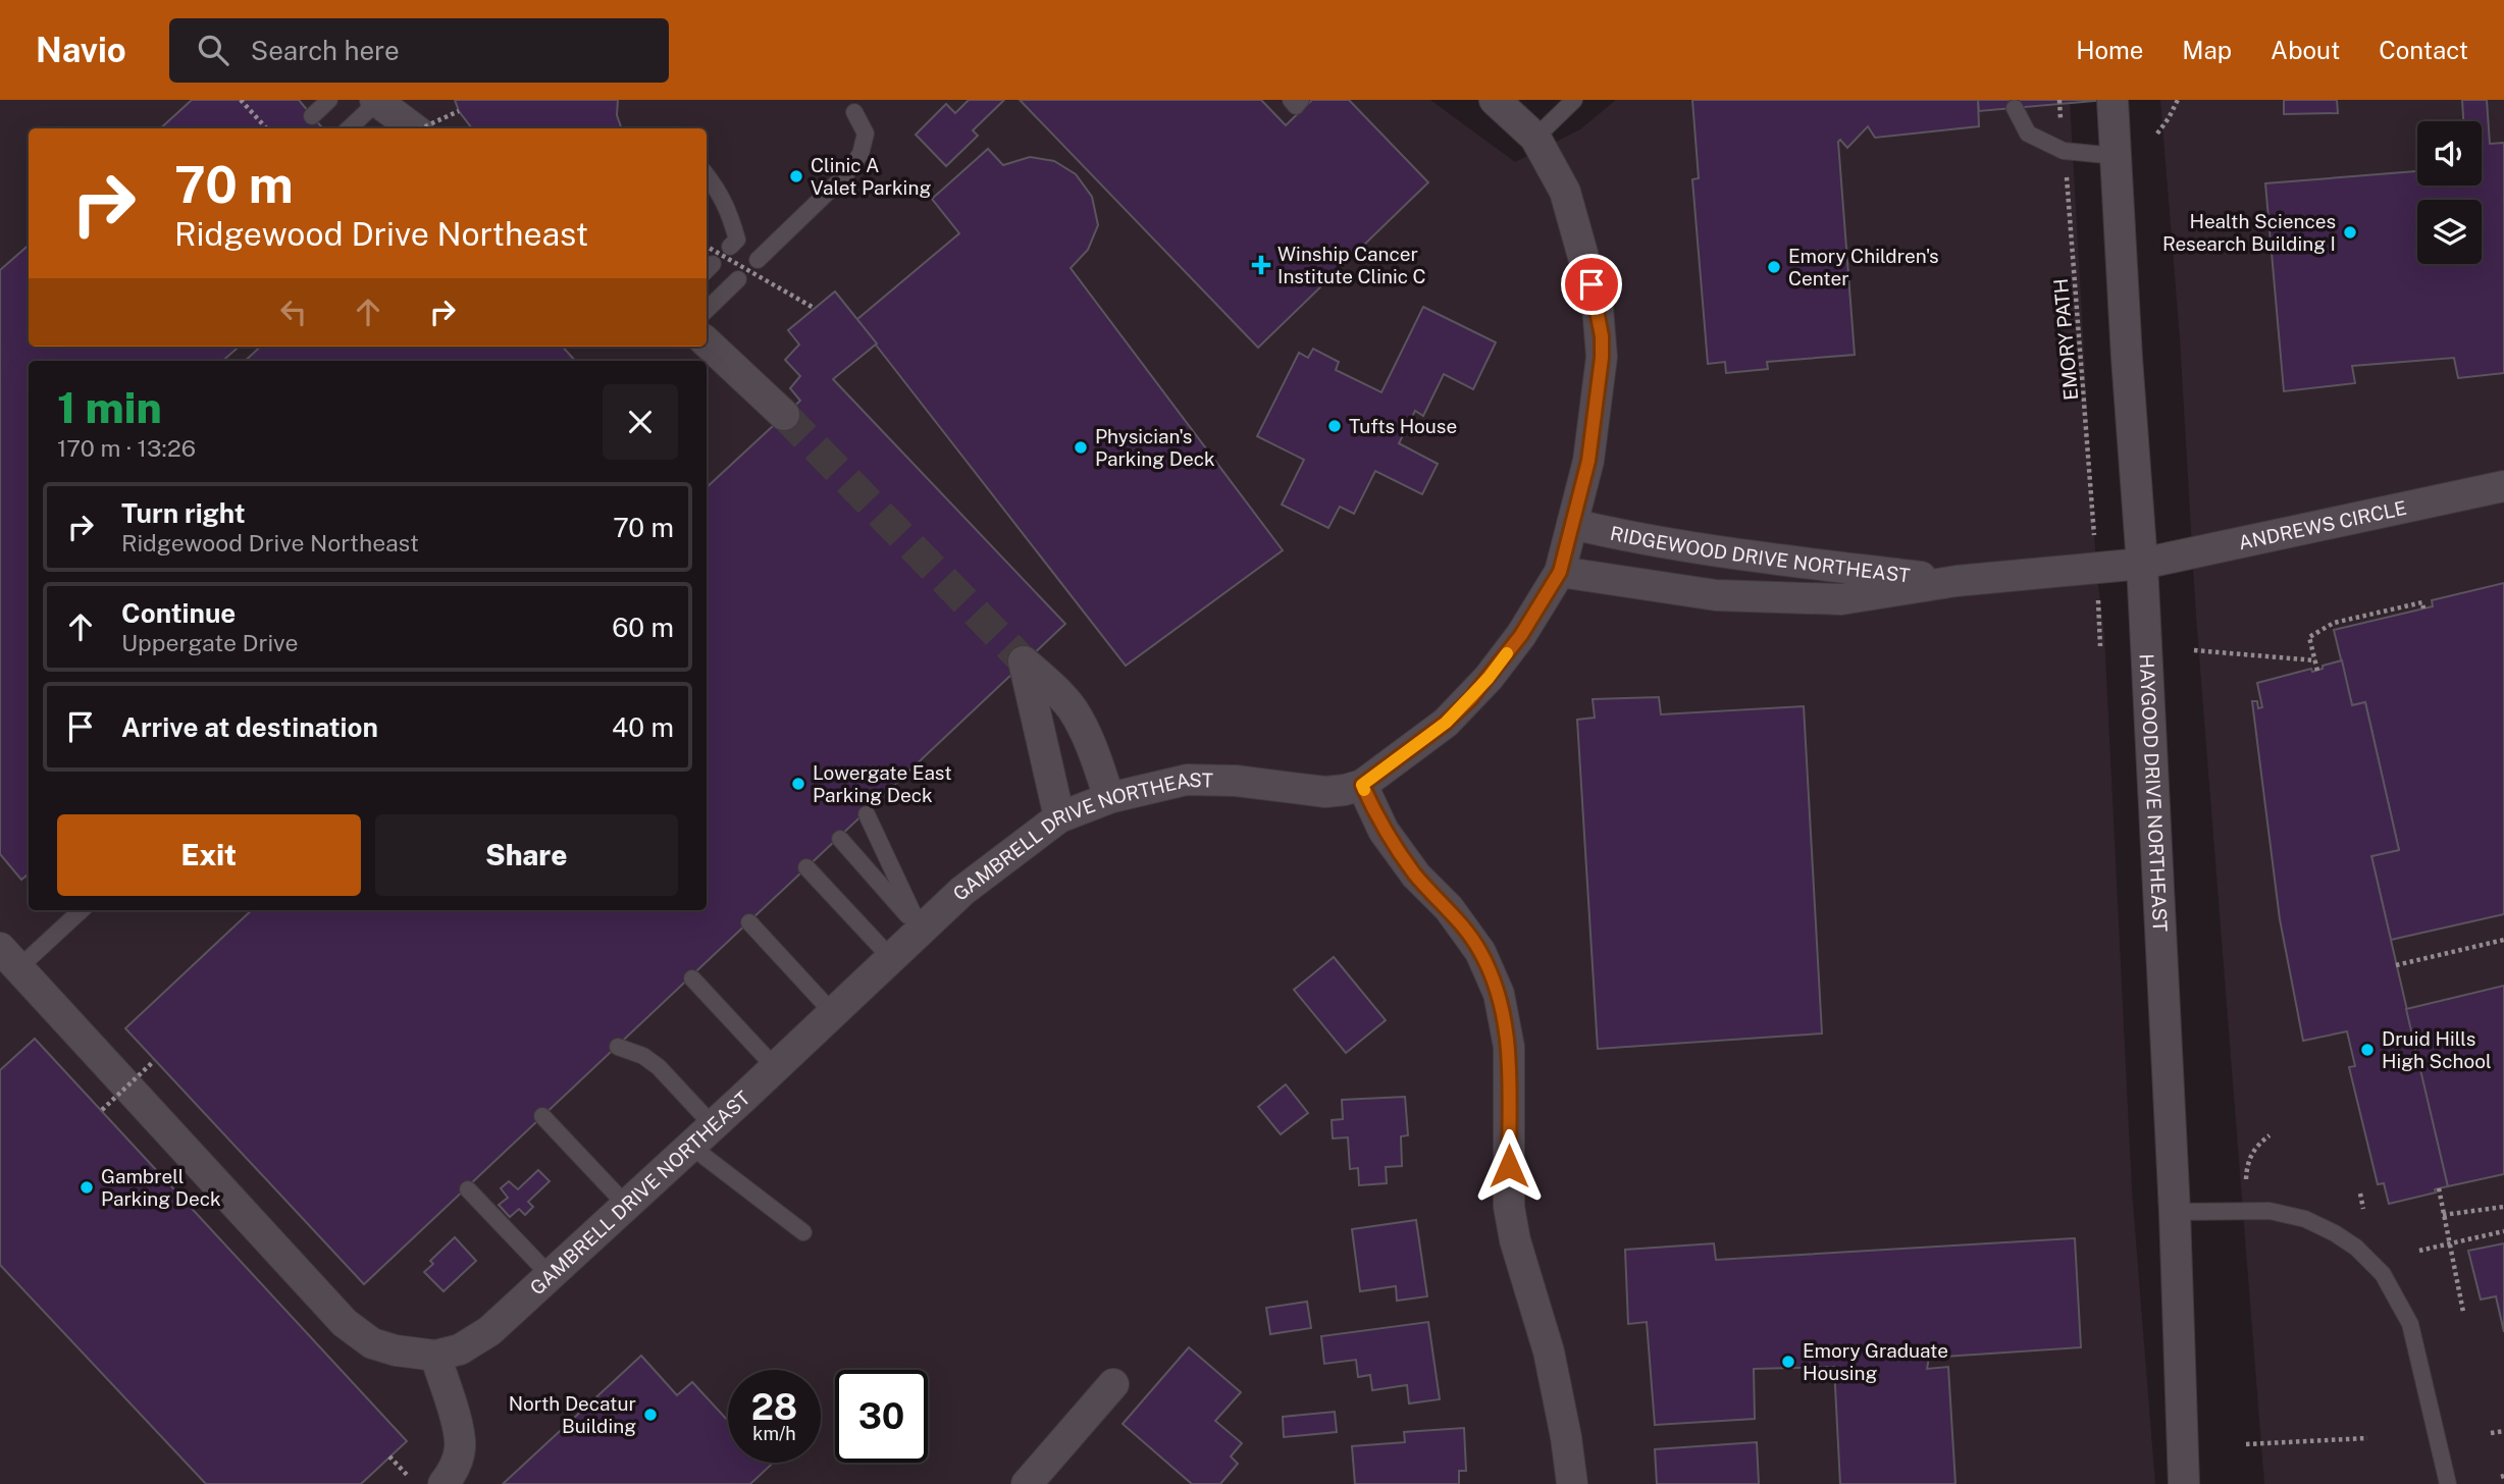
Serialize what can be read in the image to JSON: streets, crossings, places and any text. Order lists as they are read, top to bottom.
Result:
{
  "streets": {
    "street": [
      "ANDREWS CIRCLE",
      "RIDGEWOOD DRIVE NORTHEAST",
      "HAYGOOD DRIVE NORTHEAST",
      "GAMBRELL DRIVE NORTHEAST"
    ],
    "path": ["EMORY PATH"]
  },
  "crossings": [
    ["ANDREWS CIRCLE", "RIDGEWOOD DRIVE NORTHEAST"],
    ["ANDREWS CIRCLE", "HAYGOOD DRIVE NORTHEAST"],
    ["RIDGEWOOD DRIVE NORTHEAST", "HAYGOOD DRIVE NORTHEAST"]
  ],
  "places": {
    "other": [
      "Clinic A Valet Parking",
      "Health Sciences Research Building I",
      "Emory Children's Center",
      "Tufts House",
      "Physician's Parking Deck",
      "Lowergate East Parking Deck",
      "Druid Hills High School",
      "Gambrell Parking Deck",
      "Emory Graduate Housing",
      "North Decatur Building"
    ],
    "health": ["Winship Cancer Institute Clinic C"]
  },
  "page": {
    "header": "Navio",
    "search": "Search here",
    "nav": [
      "Home",
      "Map",
      "About",
      "Contact"
    ],
    "turn": ["70 m", "Ridgewood Drive Northeast"],
    "heading": ["1 min", "170 m · 13:26"],
    "list": [
      {
        "name": "Turn right",
        "note": "Ridgewood Drive Northeast",
        "value": "70 m"
      },
      {
        "name": "Continue",
        "note": "Uppergate Drive",
        "value": "60 m"
      },
      {
        "name": "Arrive at destination",
        "value": "40 m"
      }
    ],
    "buttons": ["Exit", "Share"],
    "speed": "28 km/h",
    "limit": "30"
  }
}
